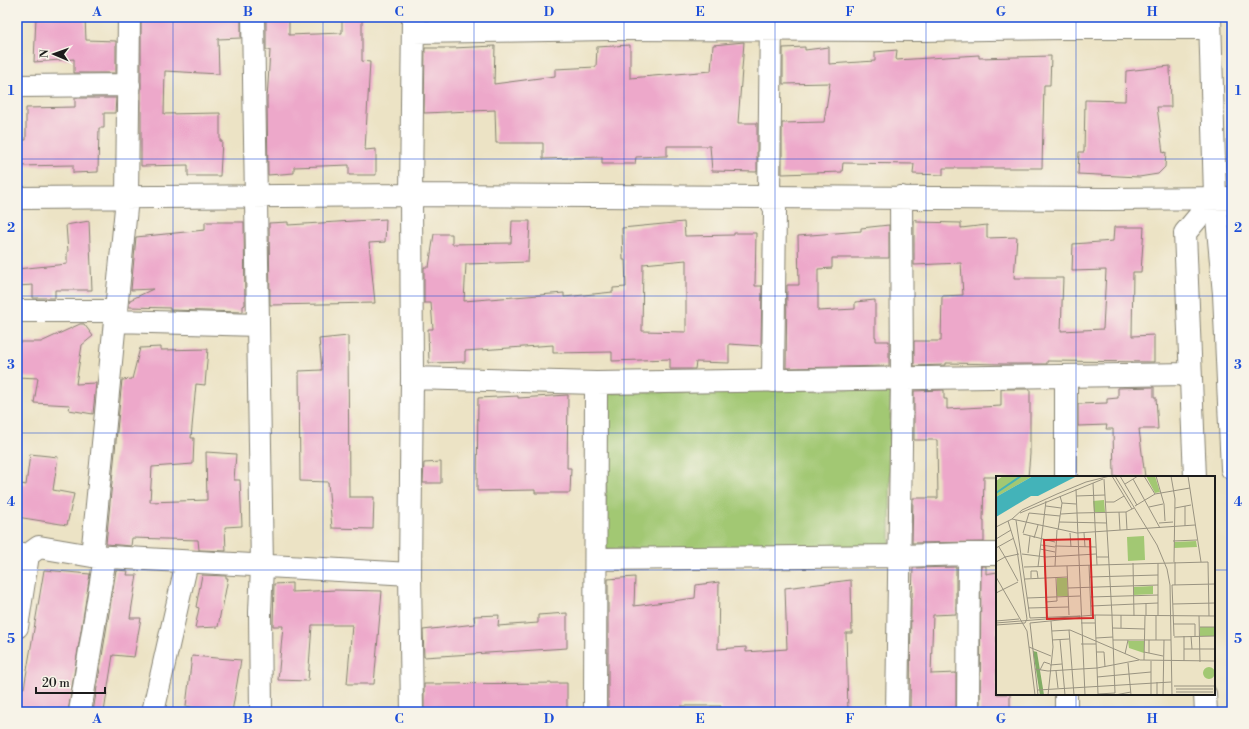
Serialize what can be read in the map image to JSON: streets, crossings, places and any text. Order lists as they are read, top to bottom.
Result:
{
  "scale_bar": "20 m",
  "north": "left",
  "grid": {
    "columns": [
      "A",
      "B",
      "C",
      "D",
      "E",
      "F",
      "G",
      "H"
    ],
    "rows": [
      "1",
      "2",
      "3",
      "4",
      "5"
    ]
  }
}
